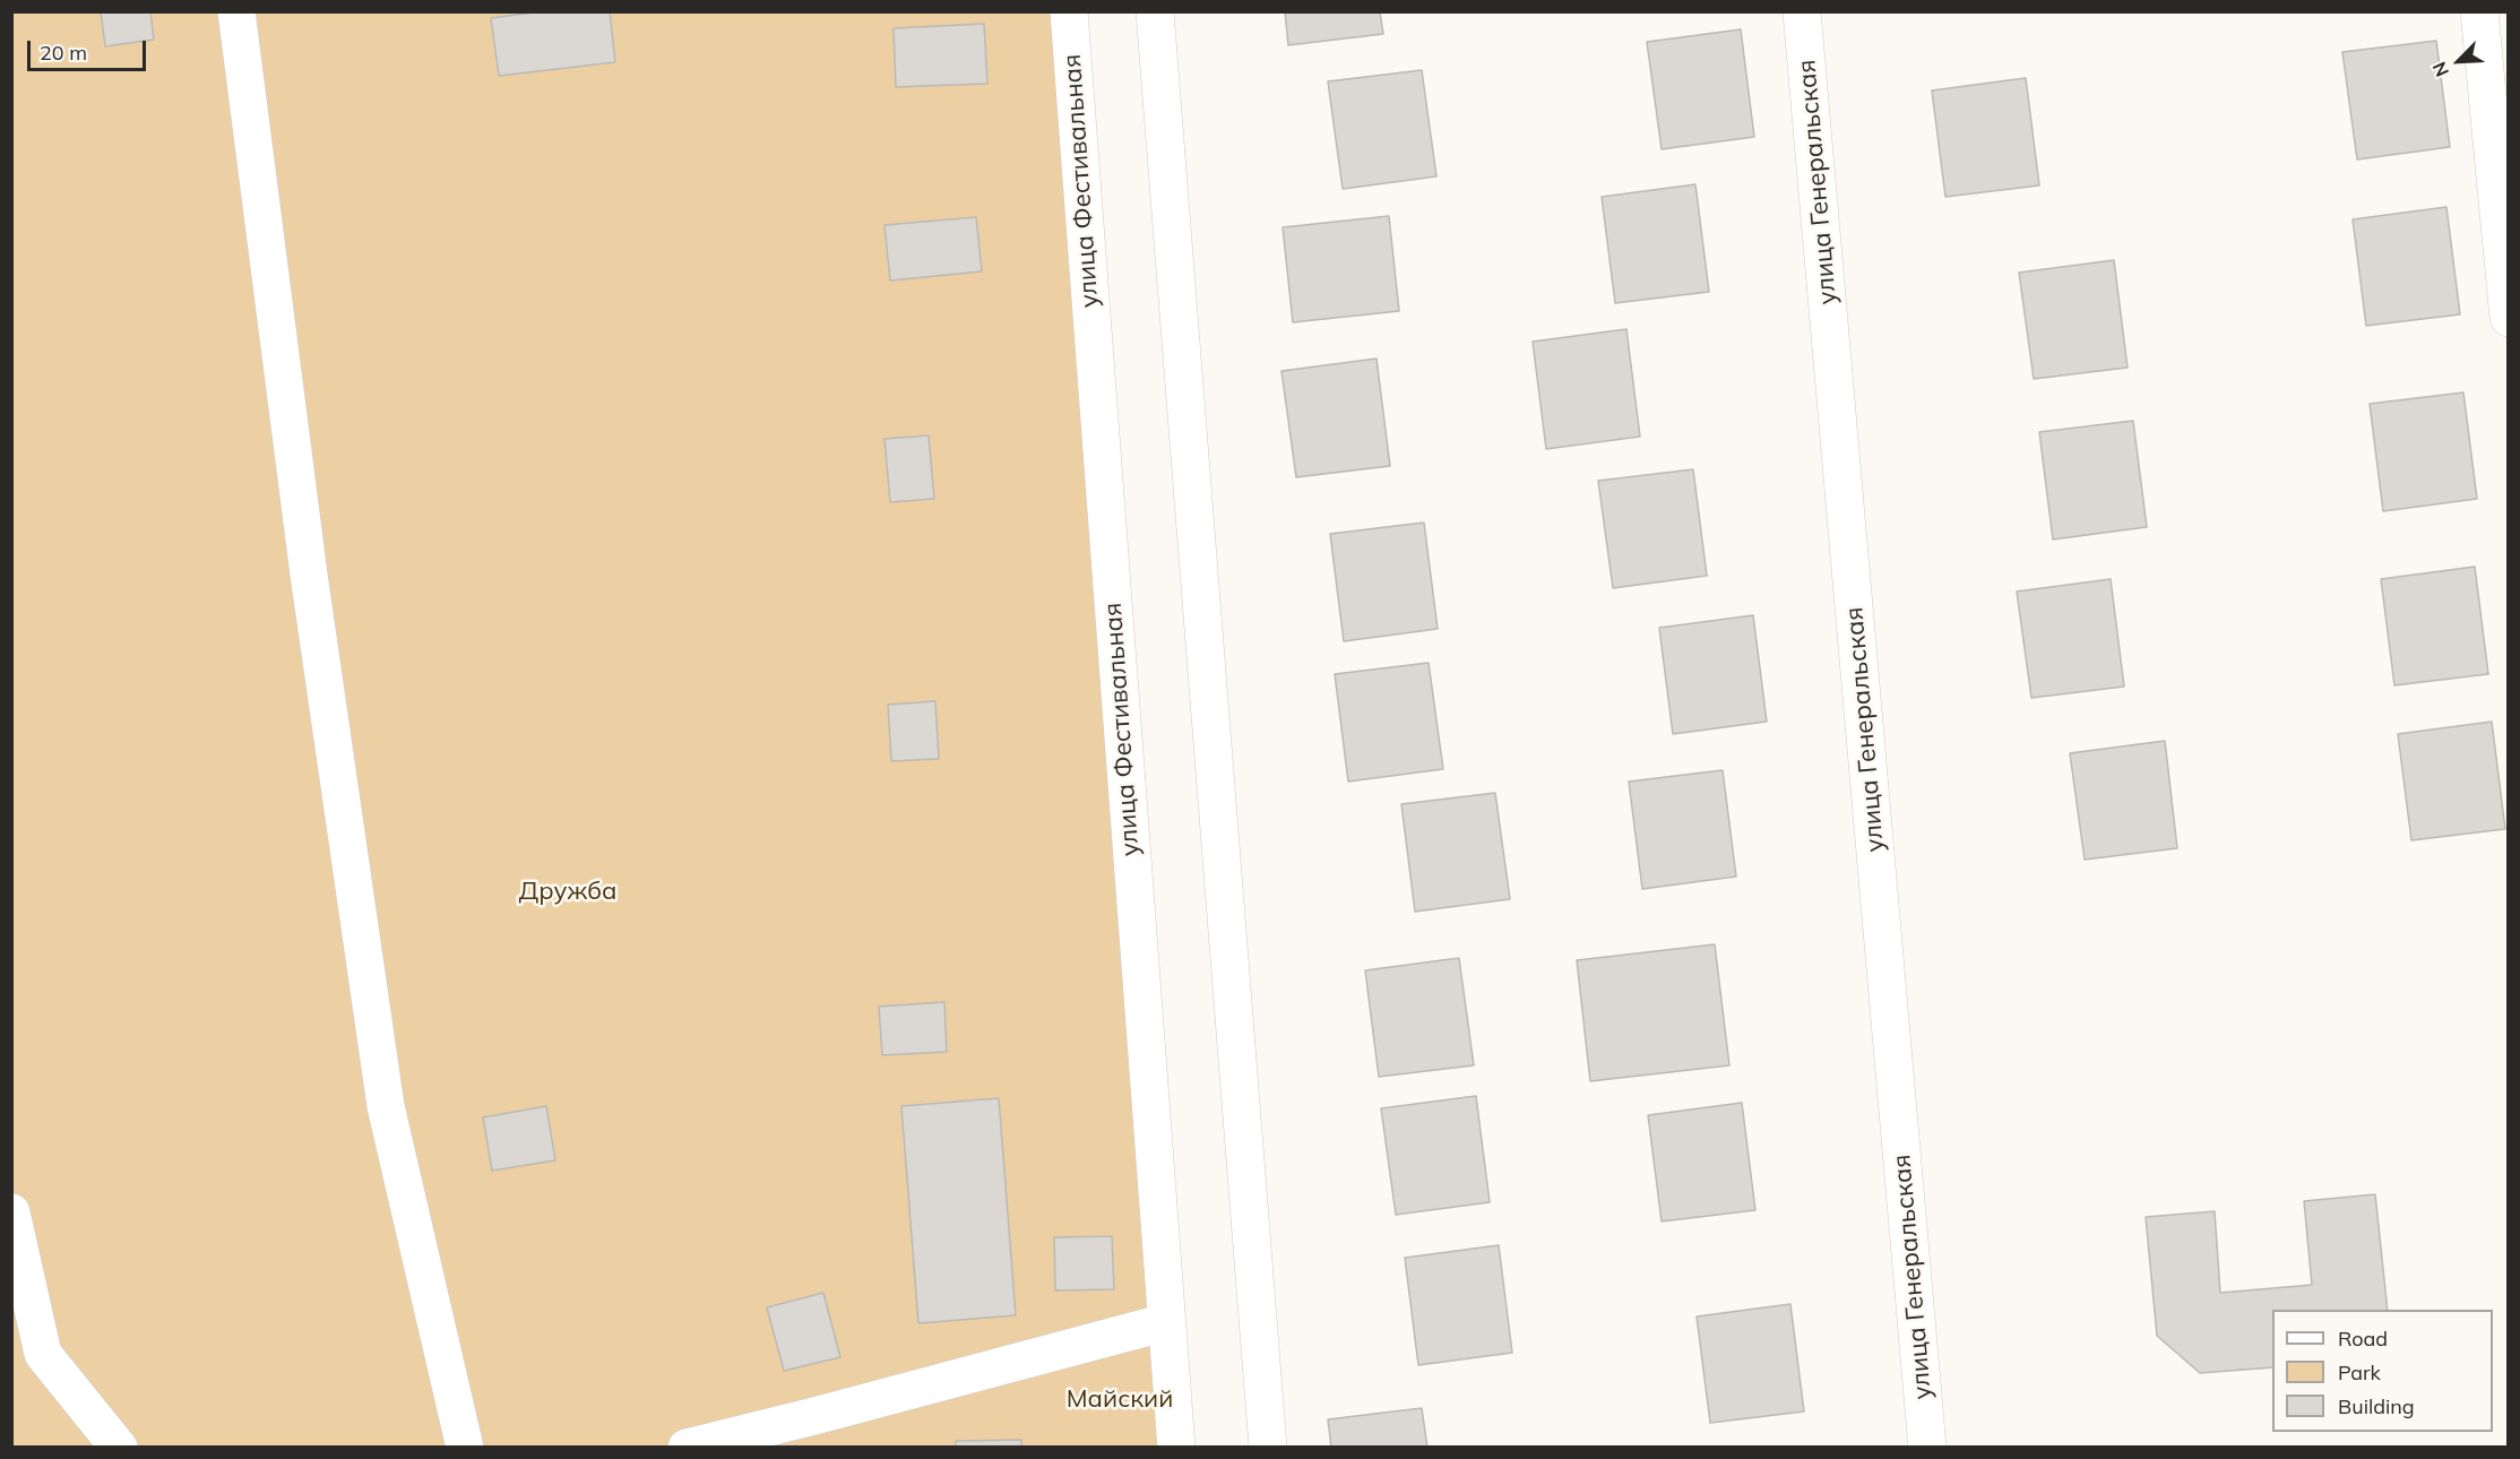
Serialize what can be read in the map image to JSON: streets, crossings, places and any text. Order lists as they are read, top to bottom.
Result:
{
  "streets": {
    "street": ["улица Фестивальная", "улица Генеральская"]
  },
  "parks": ["Дружба", "Майский"],
  "legend": ["Road", "Park", "Building"],
  "scale_bar": "20 m",
  "north": "bottom left"
}
